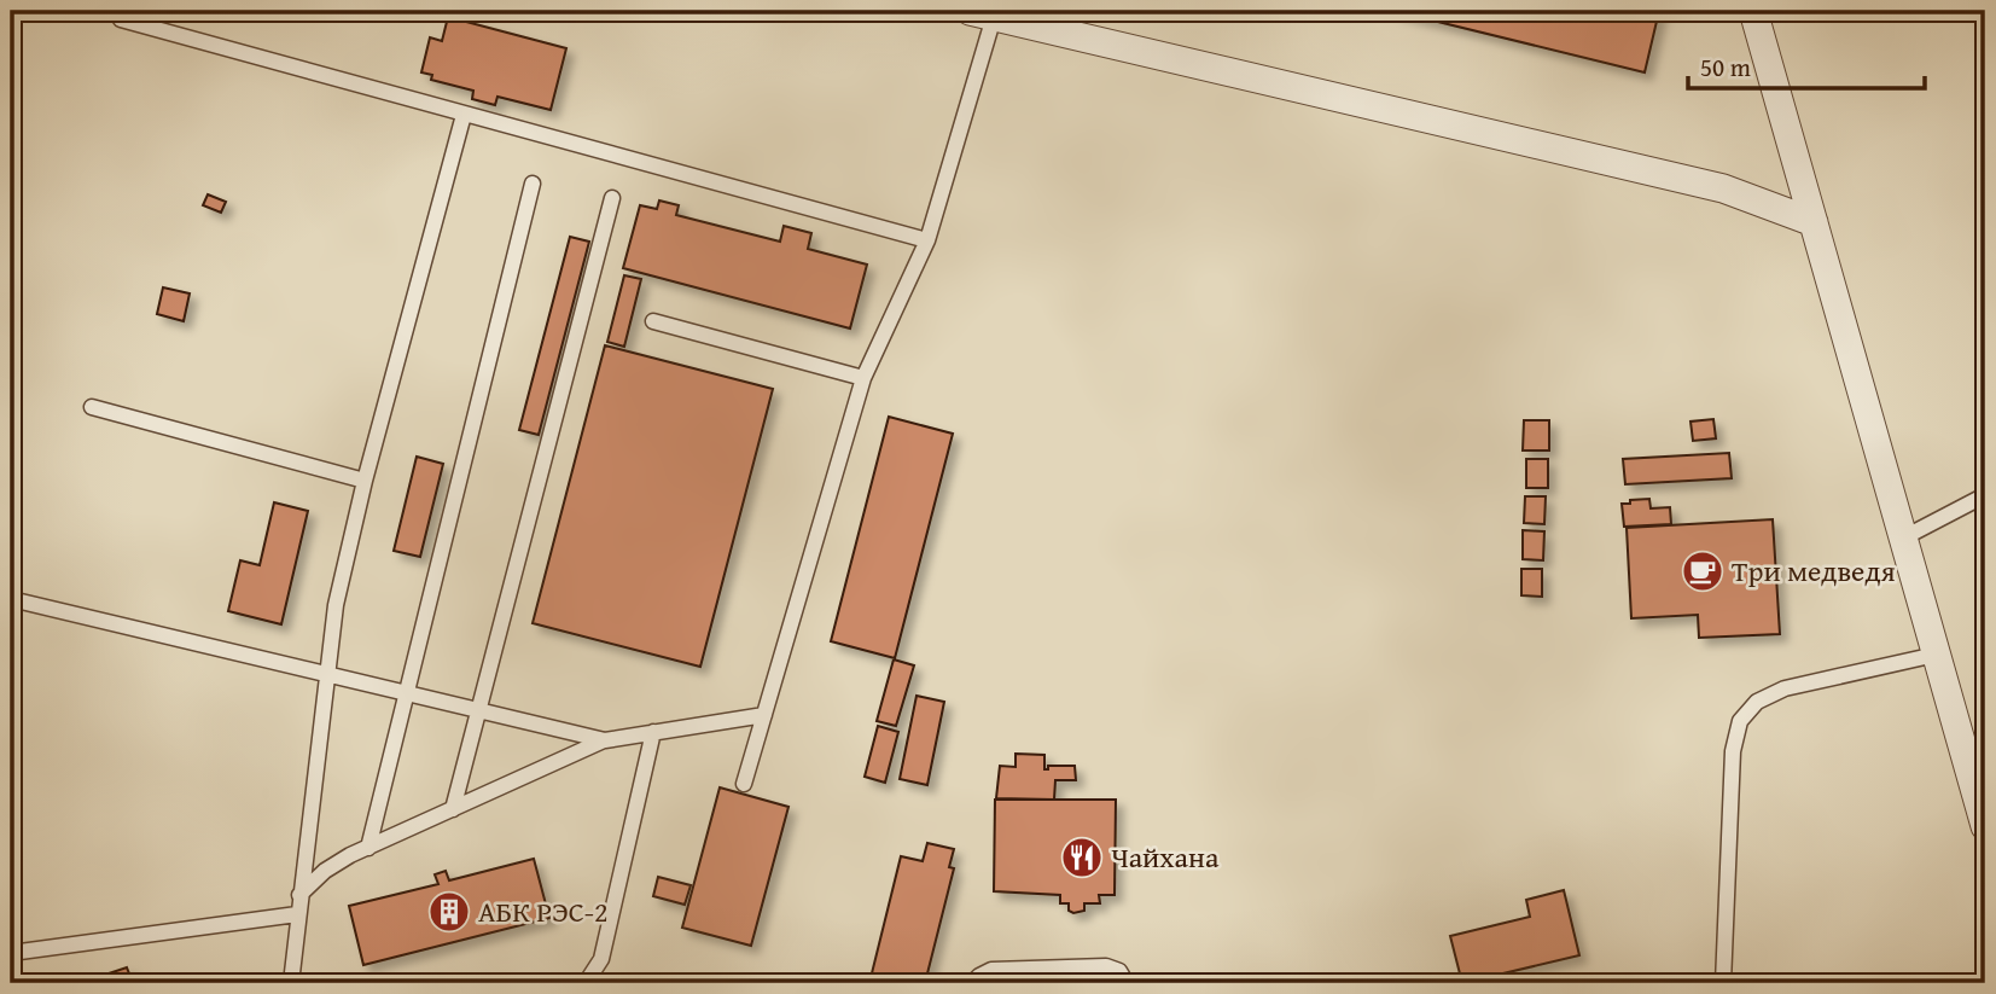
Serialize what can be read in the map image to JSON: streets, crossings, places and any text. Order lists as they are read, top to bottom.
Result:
{
  "places": {
    "cafe": ["Три медведя"],
    "restaurant": ["Чайхана"],
    "building": ["АБК РЭС-2"]
  },
  "scale_bar": "50 m"
}
